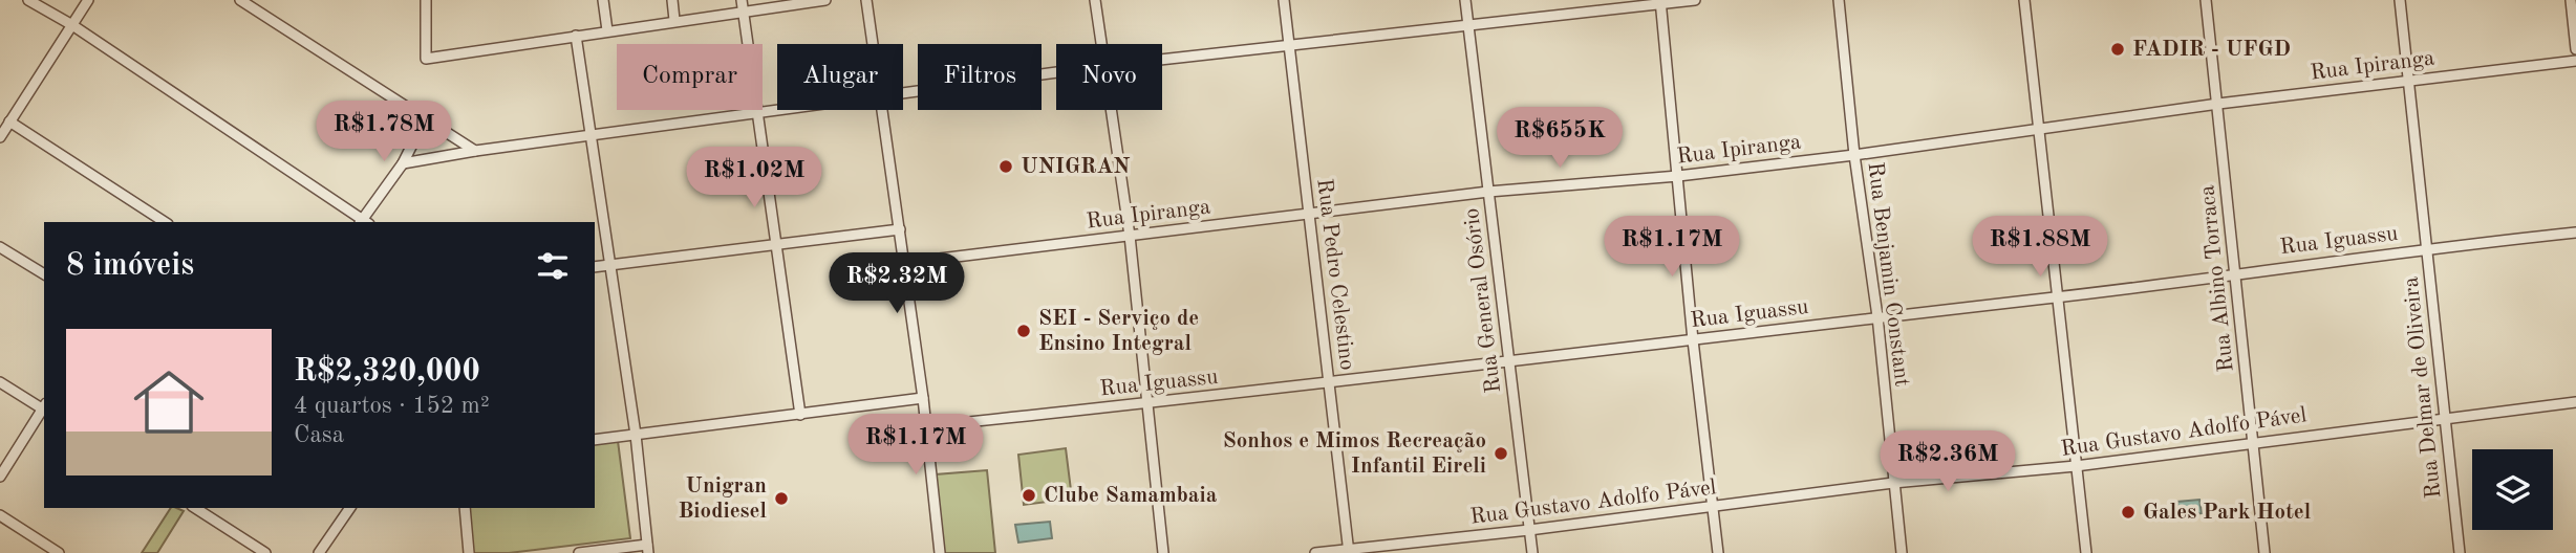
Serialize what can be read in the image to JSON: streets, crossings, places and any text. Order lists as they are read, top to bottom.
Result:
{
  "streets": {
    "street": [
      "Rua Ipiranga",
      "Rua Iguassu",
      "Rua Pedro Celestino",
      "Rua Benjamin Constant",
      "Rua Albino Torraca",
      "Rua General Osório",
      "Rua Delmar de Oliveira",
      "Rua Gustavo Adolfo Pável"
    ]
  },
  "crossings": [
    ["Rua Ipiranga", "Rua Pedro Celestino"],
    ["Rua Ipiranga", "Rua Benjamin Constant"],
    ["Rua Ipiranga", "Rua Albino Torraca"],
    ["Rua Ipiranga", "Rua General Osório"],
    ["Rua Ipiranga", "Rua Delmar de Oliveira"],
    ["Rua Iguassu", "Rua Pedro Celestino"],
    ["Rua Iguassu", "Rua Benjamin Constant"],
    ["Rua Iguassu", "Rua Albino Torraca"],
    ["Rua Iguassu", "Rua General Osório"],
    ["Rua Iguassu", "Rua Delmar de Oliveira"],
    ["Rua Pedro Celestino", "Rua Gustavo Adolfo Pável"],
    ["Rua Benjamin Constant", "Rua Gustavo Adolfo Pável"],
    ["Rua Albino Torraca", "Rua Gustavo Adolfo Pável"],
    ["Rua General Osório", "Rua Gustavo Adolfo Pável"],
    ["Rua Delmar de Oliveira", "Rua Gustavo Adolfo Pável"]
  ],
  "places": [
    "FADIR - UFGD",
    "UNIGRAN",
    "SEI - Serviço de Ensino Integral",
    "Sonhos e Mimos Recreação Infantil Eireli",
    "Clube Samambaia",
    "Unigran Biodiesel",
    "Gales Park Hotel"
  ],
  "page": {
    "chip": [
      "Comprar",
      "Alugar",
      "Filtros",
      "Novo"
    ],
    "price": [
      "R$1.78M",
      "R$655K",
      "R$1.02M",
      "R$1.17M",
      "R$1.88M",
      "R$2.32M",
      "R$1.17M",
      "R$2.36M"
    ],
    "heading": "8 imóveis",
    "list": [
      {
        "name": "R$2,320,000",
        "note": "4 quartos · 152 m² · Casa"
      }
    ]
  }
}
